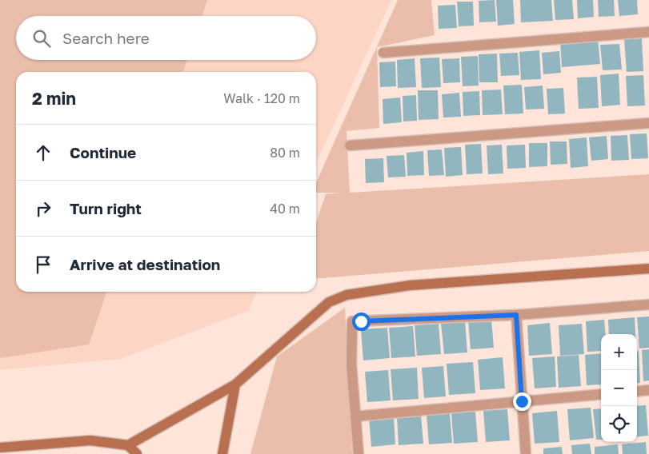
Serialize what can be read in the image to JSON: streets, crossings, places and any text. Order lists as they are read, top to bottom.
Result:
{
  "page": {
    "search": "Search here",
    "heading": ["2 min", "Walk · 120 m"],
    "list": [
      ["Continue", "80 m"],
      ["Turn right", "40 m"],
      "Arrive at destination"
    ],
    "map_buttons": ["+", "−"]
  }
}
